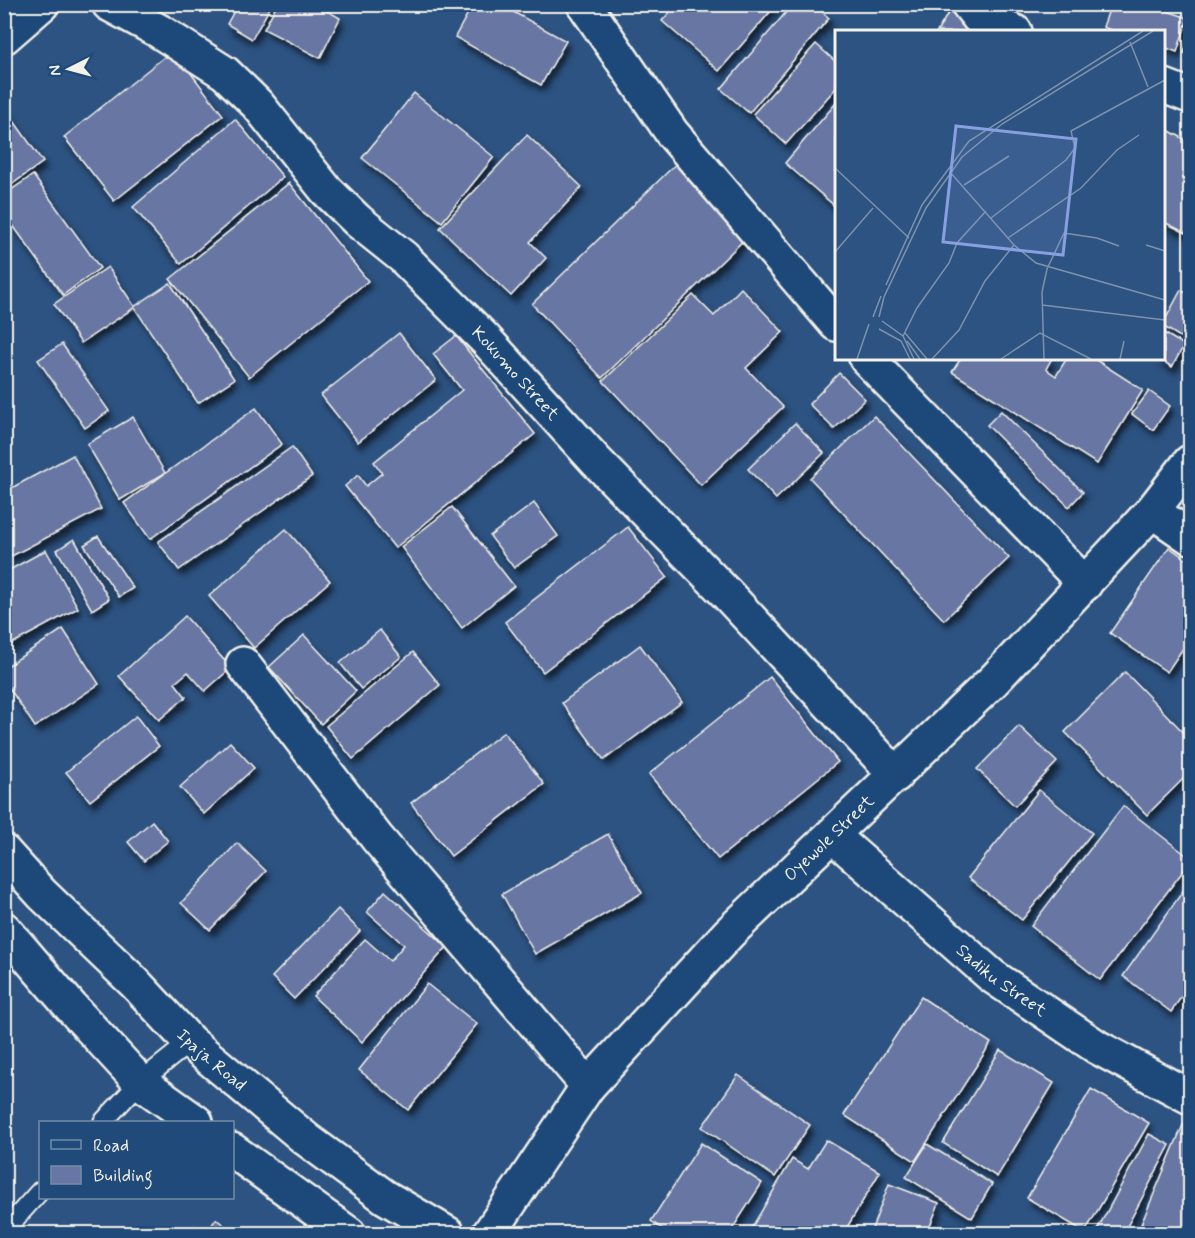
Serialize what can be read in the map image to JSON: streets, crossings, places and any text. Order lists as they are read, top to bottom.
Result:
{
  "streets": {
    "street": [
      "Kokumo Street",
      "Oyewole Street",
      "Sadiku Street",
      "Ipaja Road"
    ]
  },
  "crossings": [
    ["Kokumo Street", "Oyewole Street"],
    ["Oyewole Street", "Sadiku Street"]
  ],
  "legend": ["Road", "Building"],
  "north": "left"
}
